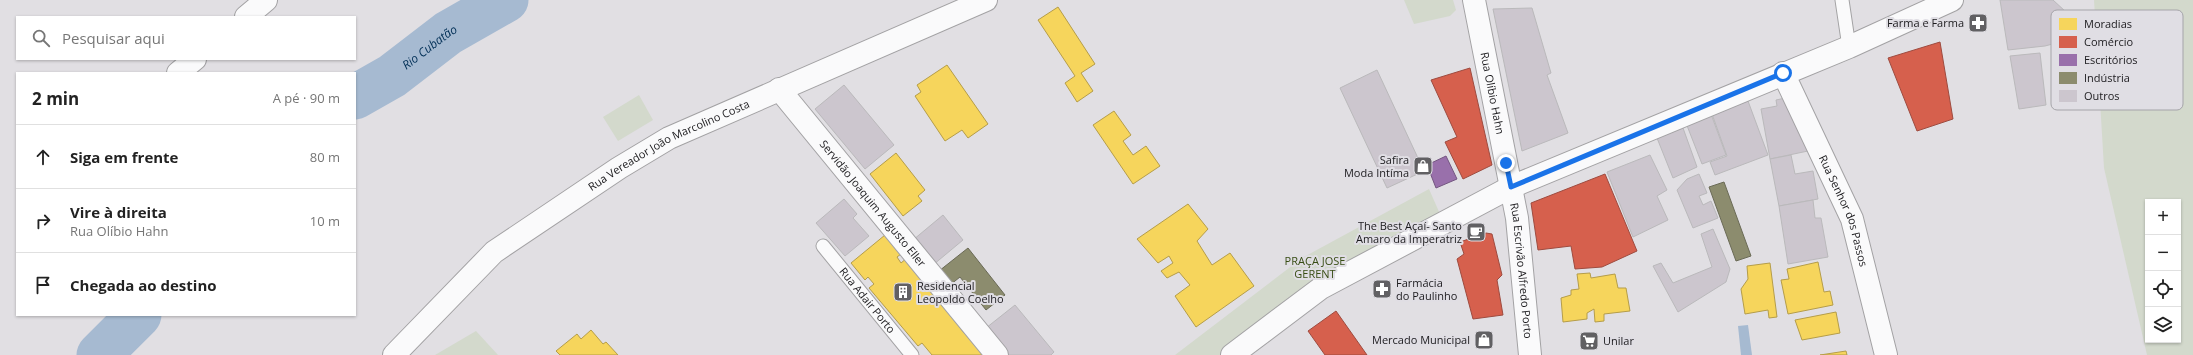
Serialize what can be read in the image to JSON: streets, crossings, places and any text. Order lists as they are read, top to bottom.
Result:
{
  "streets": {
    "main road": [
      "Rua Olíbio Hahn",
      "Rua Vereador João Marcolino Costa",
      "Servidão Joaquim Augusto Eller",
      "Rua Senhor dos Passos",
      "Rua Escrivão Alfredo Porto"
    ],
    "lane": ["Rua Adair Porto"]
  },
  "crossings": [
    ["Rua Olíbio Hahn", "Rua Escrivão Alfredo Porto"],
    ["Rua Vereador João Marcolino Costa", "Servidão Joaquim Augusto Eller"]
  ],
  "water": ["Rio Cubatão"],
  "parks": ["PRAÇA JOSE GERENT"],
  "places": {
    "pharmacy": ["Farma e Farma", "Farmácia do Paulinho"],
    "shop": ["Safira Moda Intíma", "Mercado Municipal"],
    "cafe": ["The Best Açaí- Santo Amaro da Imperatriz"],
    "building": ["Residencial Leopoldo Coelho"],
    "supermarket": ["Unilar"]
  },
  "legend": [
    "Moradias",
    "Comércio",
    "Escritórios",
    "Indústria",
    "Outros"
  ],
  "page": {
    "search": "Pesquisar aqui",
    "heading": ["2 min", "A pé · 90 m"],
    "list": [
      ["Siga em frente", "80 m"],
      ["Vire à direita", "Rua Olíbio Hahn", "10 m"],
      "Chegada ao destino"
    ],
    "map_buttons": ["+", "−"]
  }
}
